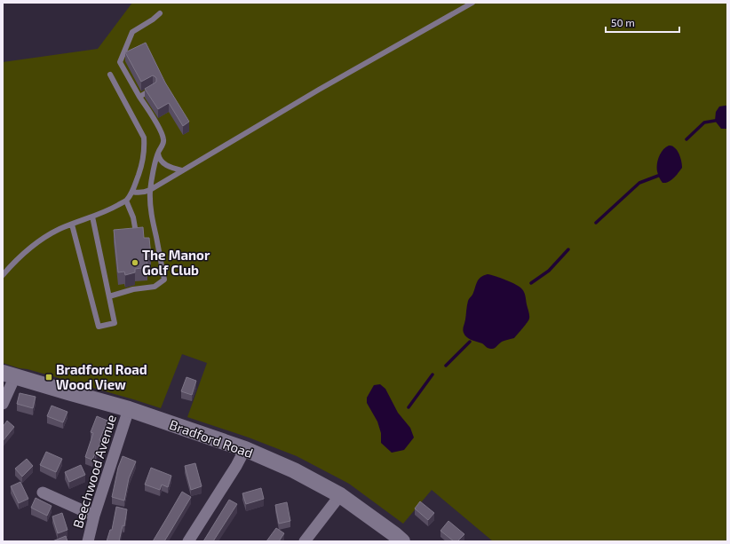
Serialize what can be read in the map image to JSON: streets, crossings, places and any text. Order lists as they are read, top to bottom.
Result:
{
  "streets": {
    "main road": ["Bradford Road"],
    "street": ["Beechwood Avenue"]
  },
  "crossings": [
    ["Bradford Road", "Beechwood Avenue"]
  ],
  "places": {
    "other": ["The Manor Golf Club"],
    "transit": ["Bradford Road Wood View"]
  },
  "scale_bar": "50 m"
}
